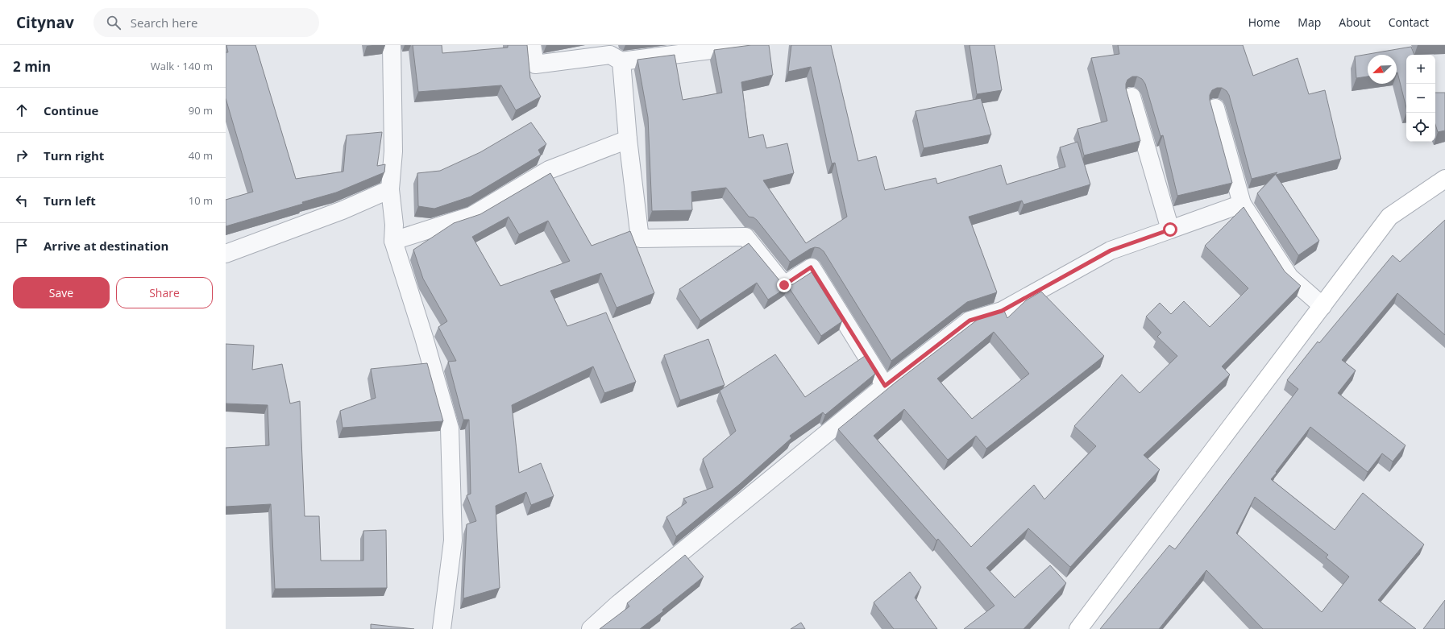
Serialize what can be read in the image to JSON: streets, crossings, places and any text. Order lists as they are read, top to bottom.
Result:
{
  "north": "bottom left",
  "page": {
    "header": "Citynav",
    "search": "Search here",
    "nav": [
      "Home",
      "Map",
      "About",
      "Contact"
    ],
    "heading": ["2 min", "Walk · 140 m"],
    "map_buttons": ["+", "−"],
    "list": [
      ["Continue", "90 m"],
      ["Turn right", "40 m"],
      ["Turn left", "10 m"],
      "Arrive at destination"
    ],
    "buttons": ["Save", "Share"]
  }
}
